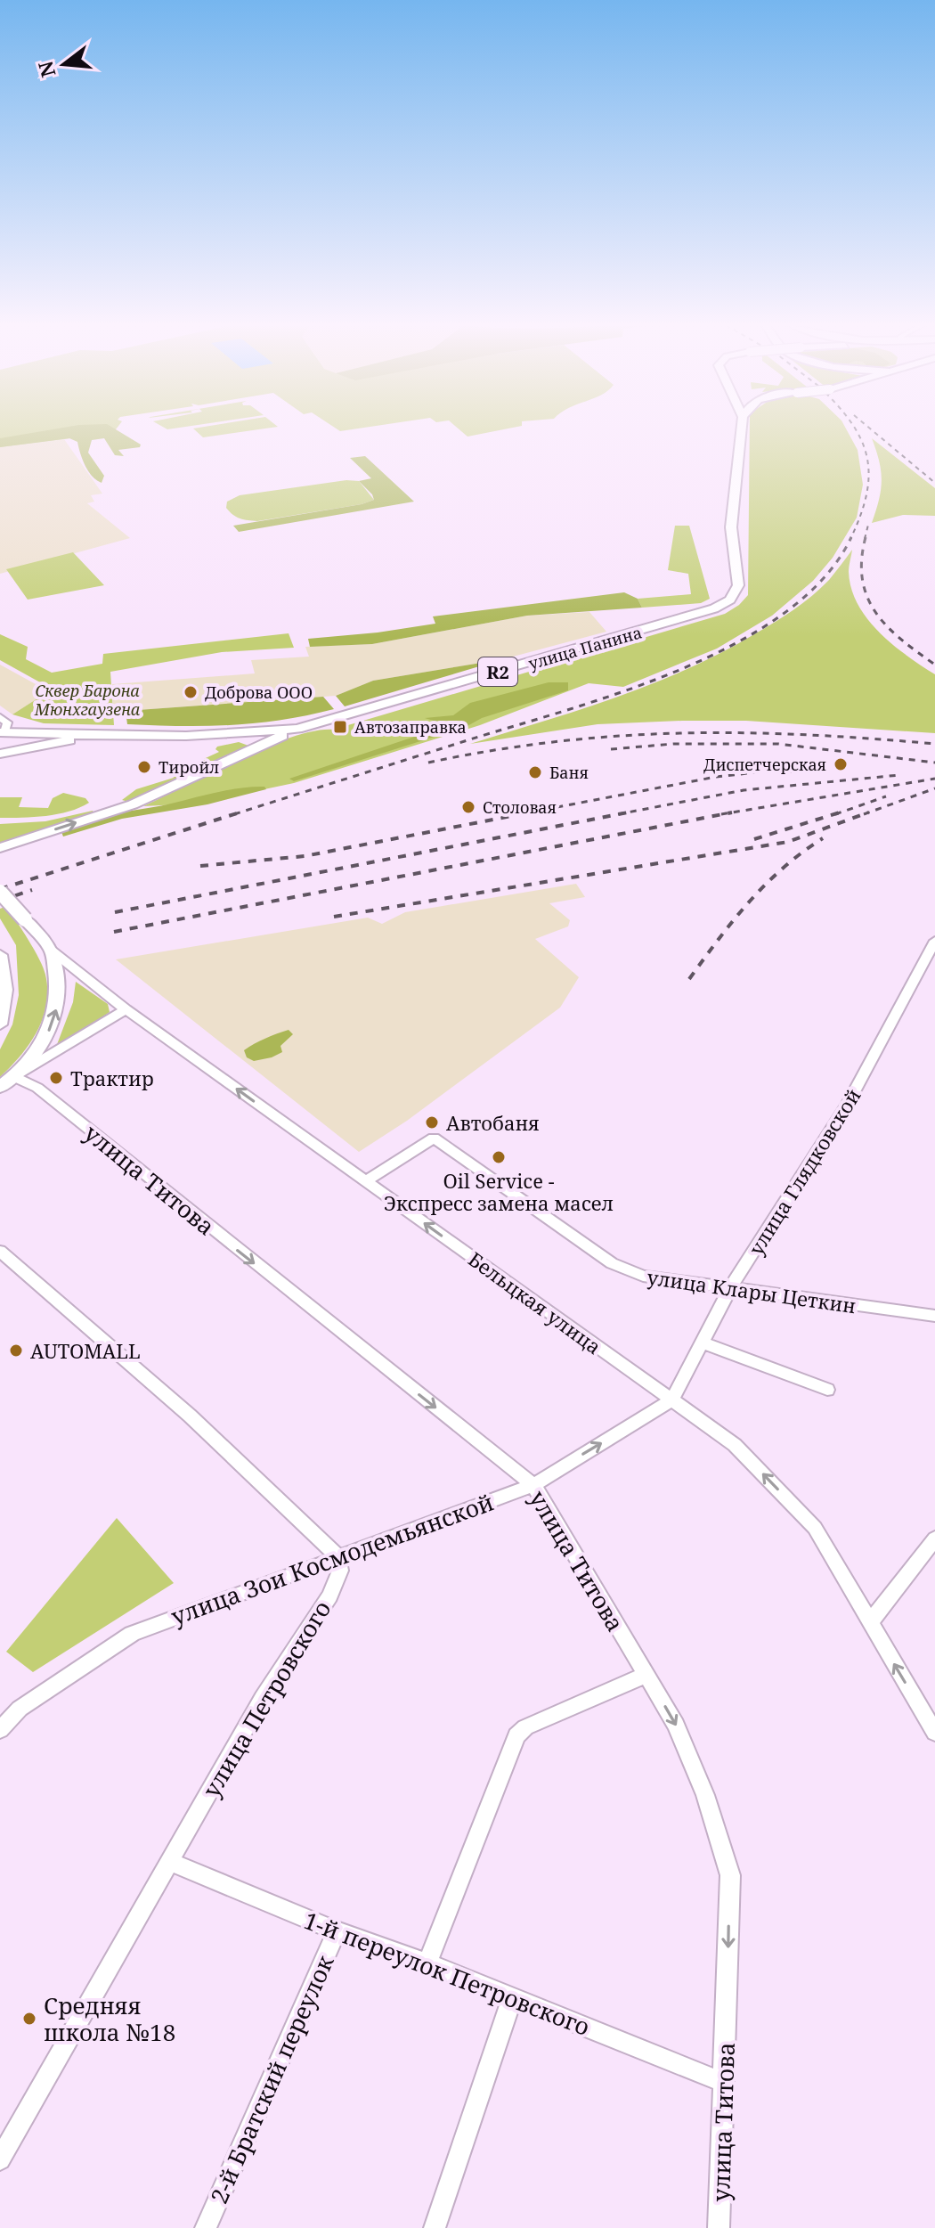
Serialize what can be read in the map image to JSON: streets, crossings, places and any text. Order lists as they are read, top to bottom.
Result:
{
  "streets": {
    "main road": ["улица Панина", "R2"],
    "street": [
      "улица Глядковской",
      "улица Титова",
      "улица Клары Цеткин",
      "Бельцкая улица",
      "улица Зои Космодемьянской",
      "улица Петровского",
      "1-й переулок Петровского",
      "2-й Братский переулок"
    ]
  },
  "crossings": [
    ["улица Панина", "R2"],
    ["улица Глядковской", "улица Клары Цеткин"],
    ["улица Глядковской", "Бельцкая улица"],
    ["улица Глядковской", "улица Зои Космодемьянской"],
    ["улица Титова", "улица Зои Космодемьянской"],
    ["улица Титова", "1-й переулок Петровского"],
    ["улица Клары Цеткин", "Бельцкая улица"],
    ["Бельцкая улица", "улица Зои Космодемьянской"],
    ["улица Зои Космодемьянской", "улица Петровского"],
    ["улица Петровского", "1-й переулок Петровского"],
    ["1-й переулок Петровского", "2-й Братский переулок"]
  ],
  "one_way": ["улица Титова", "Бельцкая улица"],
  "parks": ["Сквер Барона Мюнхгаузена"],
  "places": {
    "other": [
      "Доброва ООО",
      "Диспетчерская",
      "Тиройл",
      "Баня",
      "Столовая",
      "Трактир",
      "Автобаня",
      "Oil Service - Экспресс замена масел",
      "AUTOMALL",
      "Средняя школа №18"
    ],
    "transit": ["Автозаправка"]
  },
  "north": "left"
}
